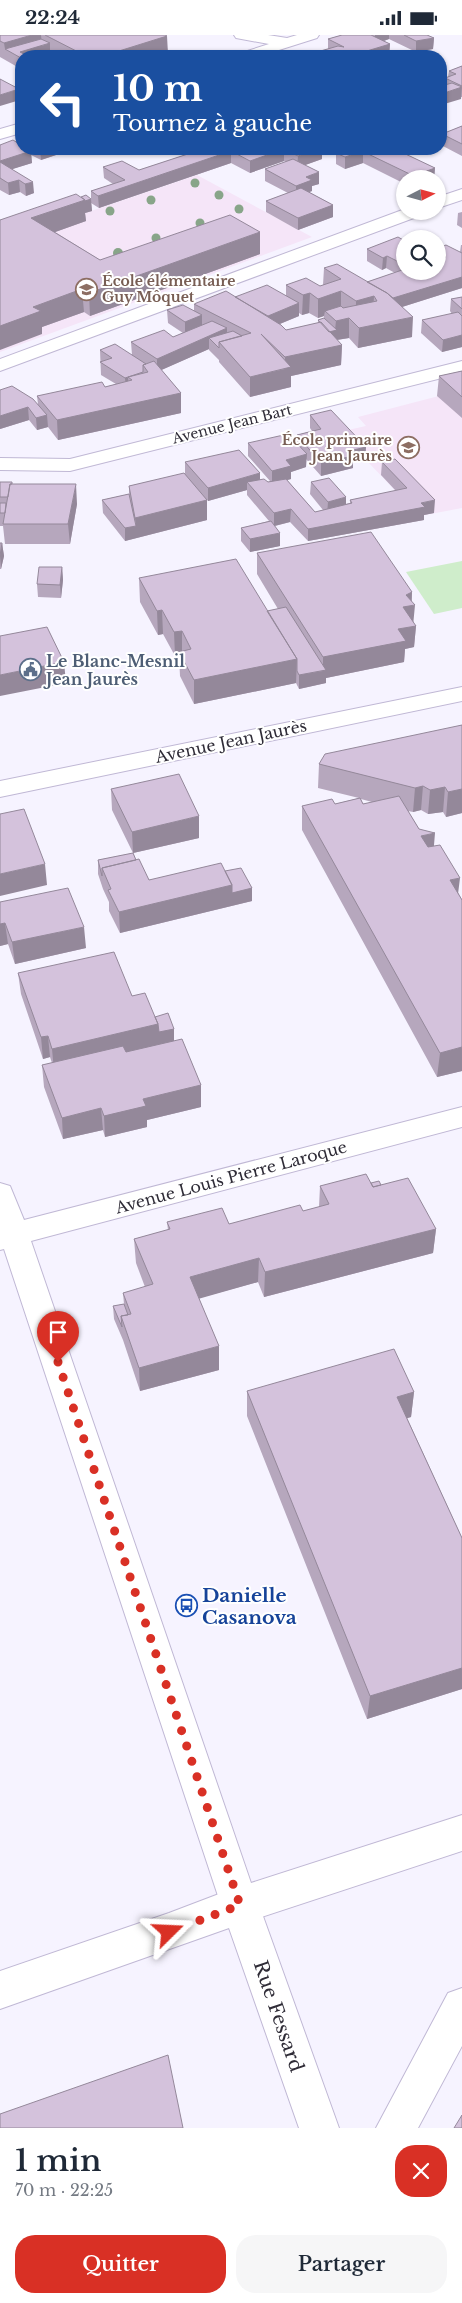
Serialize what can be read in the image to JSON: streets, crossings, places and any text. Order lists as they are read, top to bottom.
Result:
{
  "streets": {
    "street": [
      "Avenue Jean Bart",
      "Avenue Jean Jaurès",
      "Avenue Louis Pierre Laroque",
      "Rue Fessard"
    ]
  },
  "crossings": [
    ["Avenue Louis Pierre Laroque", "Rue Fessard"]
  ],
  "places": {
    "school or university": ["École élémentaire Guy Môquet", "École primaire Jean Jaurès"],
    "public building": ["Le Blanc-Mesnil Jean Jaurès"],
    "bus stop": ["Danielle Casanova"]
  },
  "north": "right",
  "page": {
    "status": "22:24",
    "turn": ["10 m", "Tournez à gauche"],
    "heading": ["1 min", "70 m · 22:25"],
    "buttons": ["Quitter", "Partager"]
  }
}
